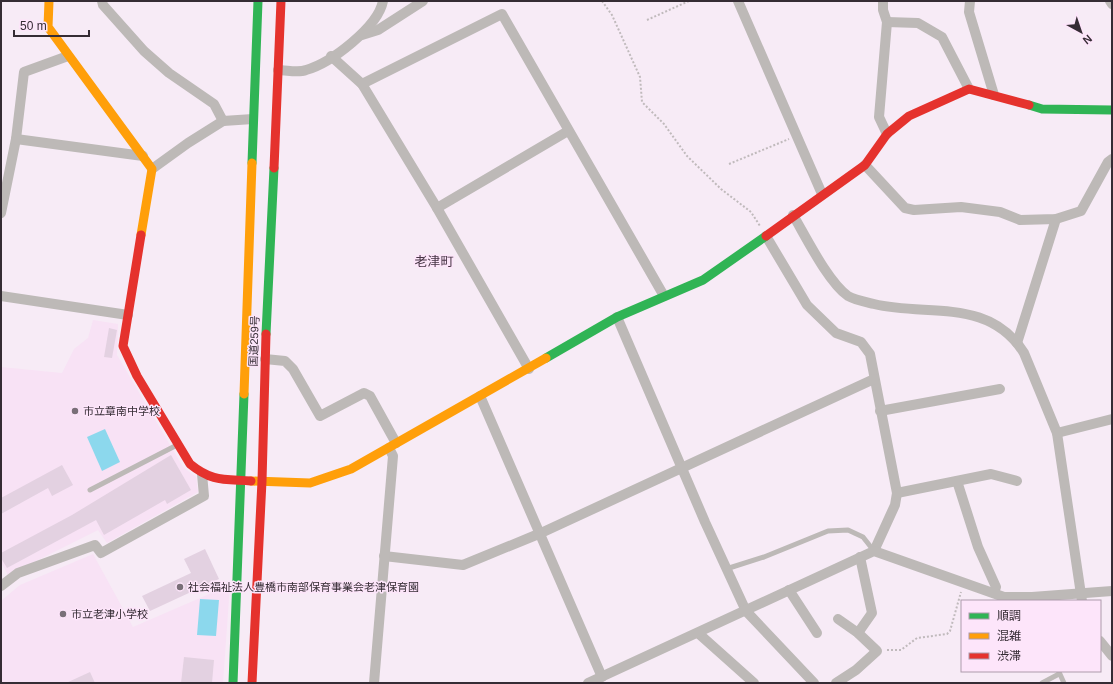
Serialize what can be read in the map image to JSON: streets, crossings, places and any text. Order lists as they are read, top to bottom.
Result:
{
  "streets": {
    "main road": ["国道259号"]
  },
  "districts": ["老津町"],
  "places": ["市立章南中学校", "社会福祉法人豊橋市南部保育事業会老津保育園", "市立老津小学校"],
  "legend": ["順調", "混雑", "渋滞"],
  "scale_bar": "50 m",
  "north": "bottom right"
}
